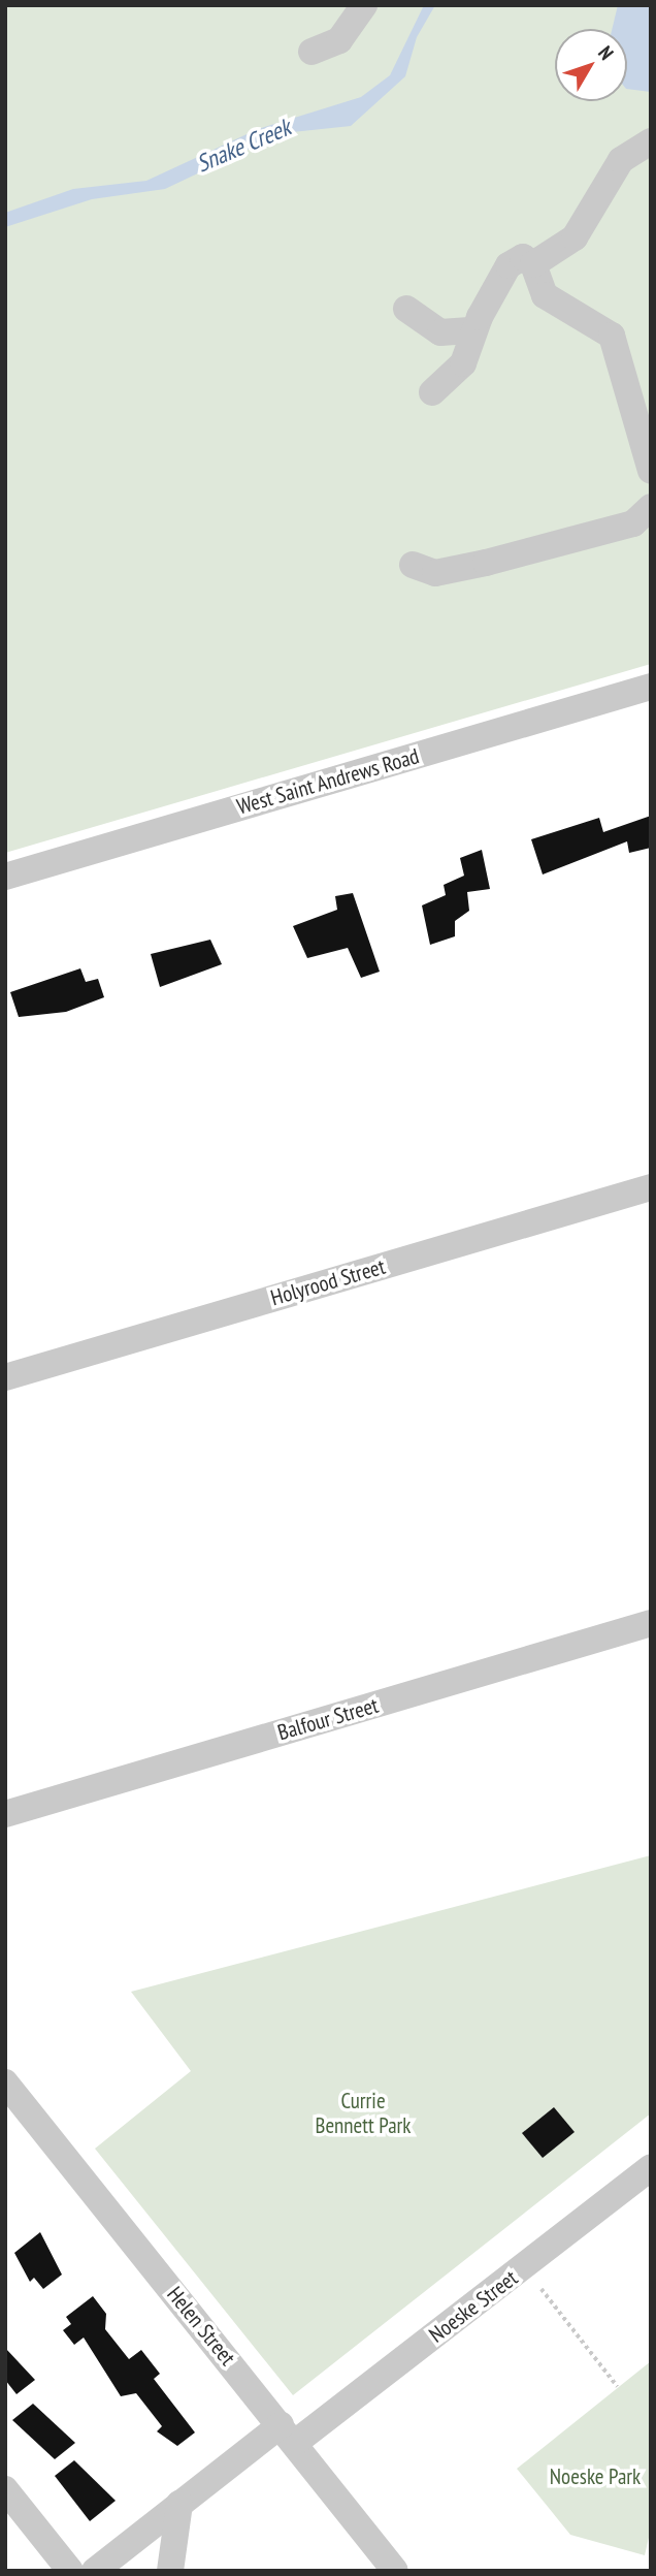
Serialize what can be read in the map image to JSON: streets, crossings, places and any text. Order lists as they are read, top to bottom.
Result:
{
  "streets": {
    "street": [
      "West Saint Andrews Road",
      "Holyrood Street",
      "Balfour Street",
      "Noeske Street",
      "Helen Street"
    ]
  },
  "crossings": [
    ["Noeske Street", "Helen Street"]
  ],
  "water": ["Snake Creek"],
  "parks": ["Currie Bennett Park", "Noeske Park"],
  "north": "top right"
}
